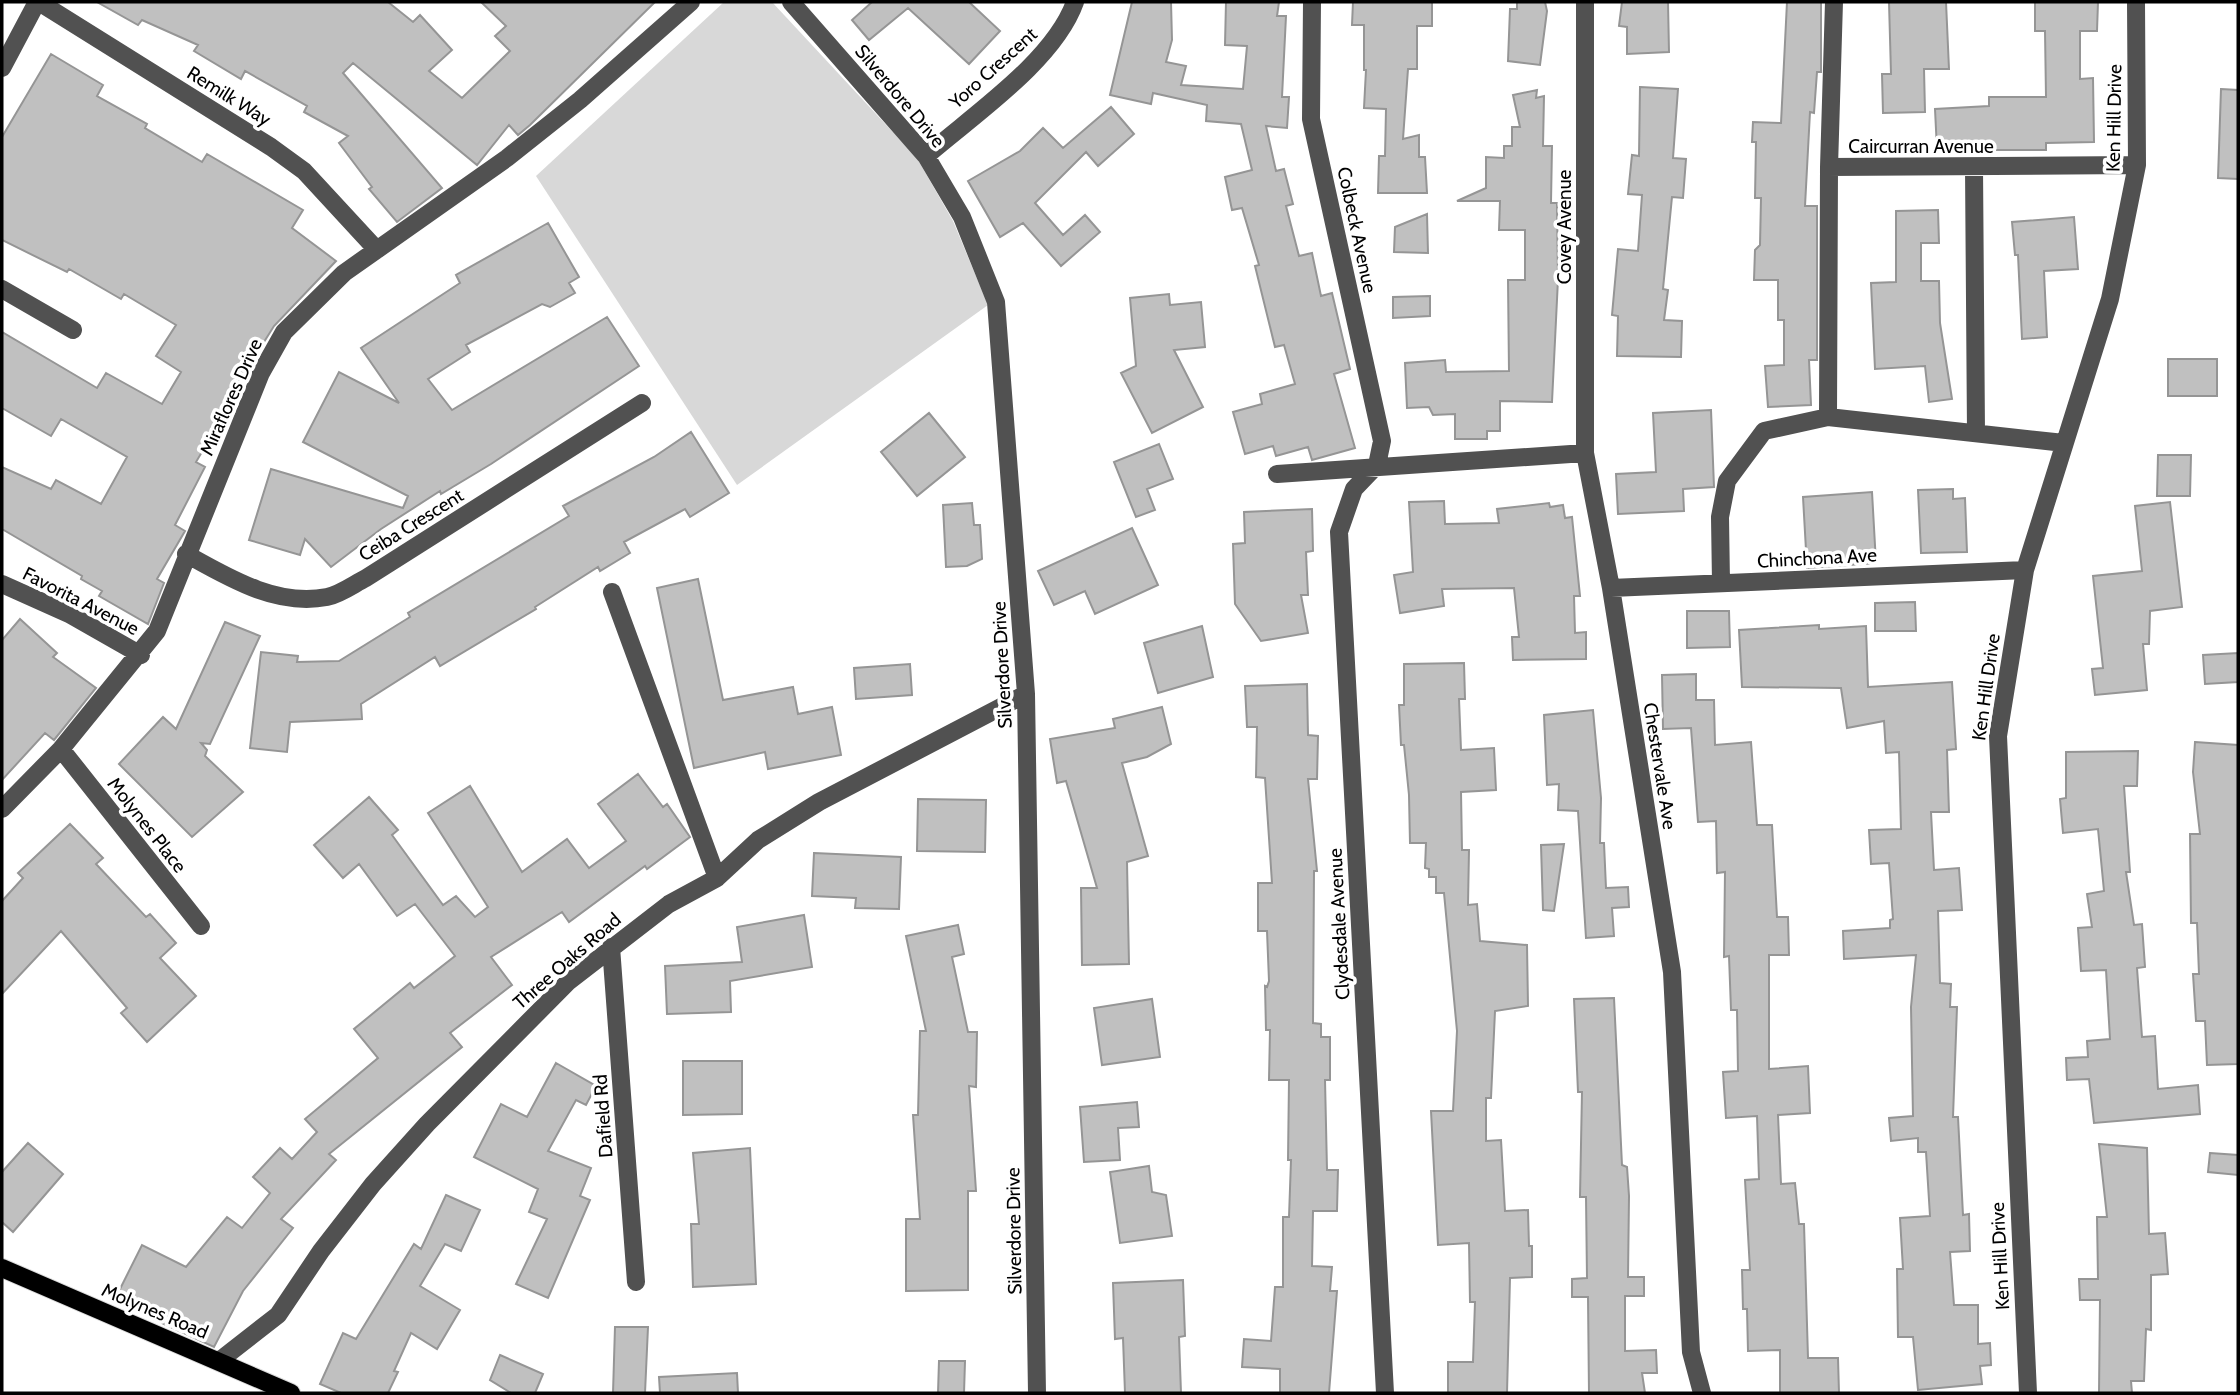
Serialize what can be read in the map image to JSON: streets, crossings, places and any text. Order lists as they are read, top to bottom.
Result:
{
  "streets": {
    "main road": ["Molynes Road"],
    "street": [
      "Yoro Crescent",
      "Remilk Way",
      "Silverdore Drive",
      "Ken Hill Drive",
      "Caircurran Avenue",
      "Covey Avenue",
      "Colbeck Avenue",
      "Miraflores Drive",
      "Ceiba Crescent",
      "Chinchona Ave",
      "Favorita Avenue",
      "Chestervale Ave",
      "Molynes Place",
      "Clydesdale Avenue",
      "Three Oaks Road",
      "Dafield Rd"
    ]
  },
  "crossings": [
    ["Yoro Crescent", "Silverdore Drive"],
    ["Remilk Way", "Miraflores Drive"],
    ["Silverdore Drive", "Three Oaks Road"],
    ["Ken Hill Drive", "Caircurran Avenue"],
    ["Ken Hill Drive", "Chinchona Ave"],
    ["Covey Avenue", "Chestervale Ave"],
    ["Colbeck Avenue", "Clydesdale Avenue"],
    ["Miraflores Drive", "Ceiba Crescent"],
    ["Miraflores Drive", "Favorita Avenue"],
    ["Miraflores Drive", "Molynes Place"],
    ["Chinchona Ave", "Chestervale Ave"],
    ["Three Oaks Road", "Dafield Rd"],
    ["Three Oaks Road", "Molynes Road"]
  ]
}
